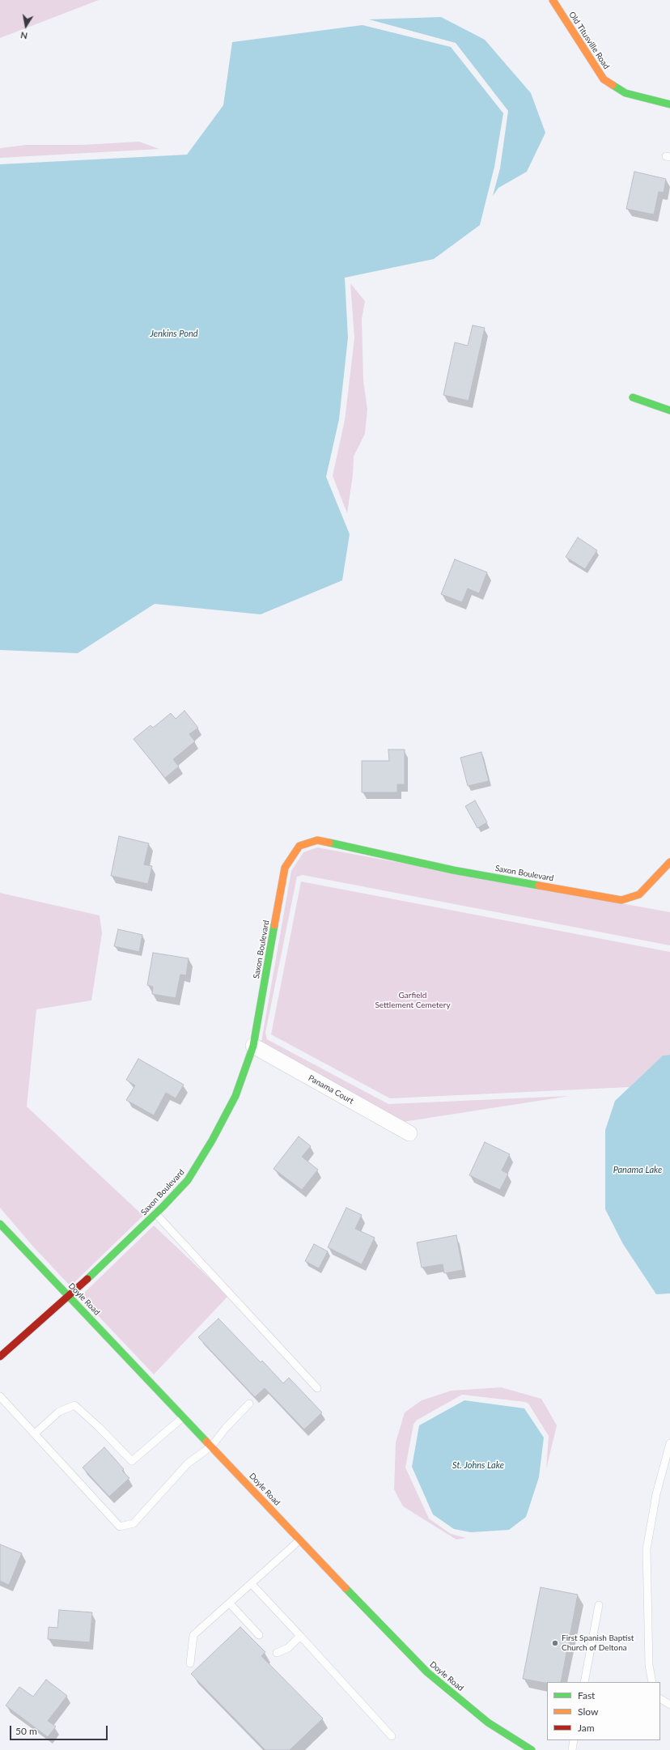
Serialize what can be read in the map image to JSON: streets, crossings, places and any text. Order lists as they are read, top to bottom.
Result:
{
  "streets": {
    "street": [
      "Old Titusville Road",
      "Saxon Boulevard",
      "Panama Court",
      "Doyle Road"
    ]
  },
  "crossings": [
    ["Saxon Boulevard", "Panama Court"],
    ["Saxon Boulevard", "Doyle Road"]
  ],
  "water": ["Jenkins Pond", "Panama Lake", "St. Johns Lake"],
  "parks": ["Garfield Settlement Cemetery"],
  "places": ["First Spanish Baptist Church of Deltona"],
  "legend": ["Fast", "Slow", "Jam"],
  "scale_bar": "50 m",
  "north": "bottom"
}
